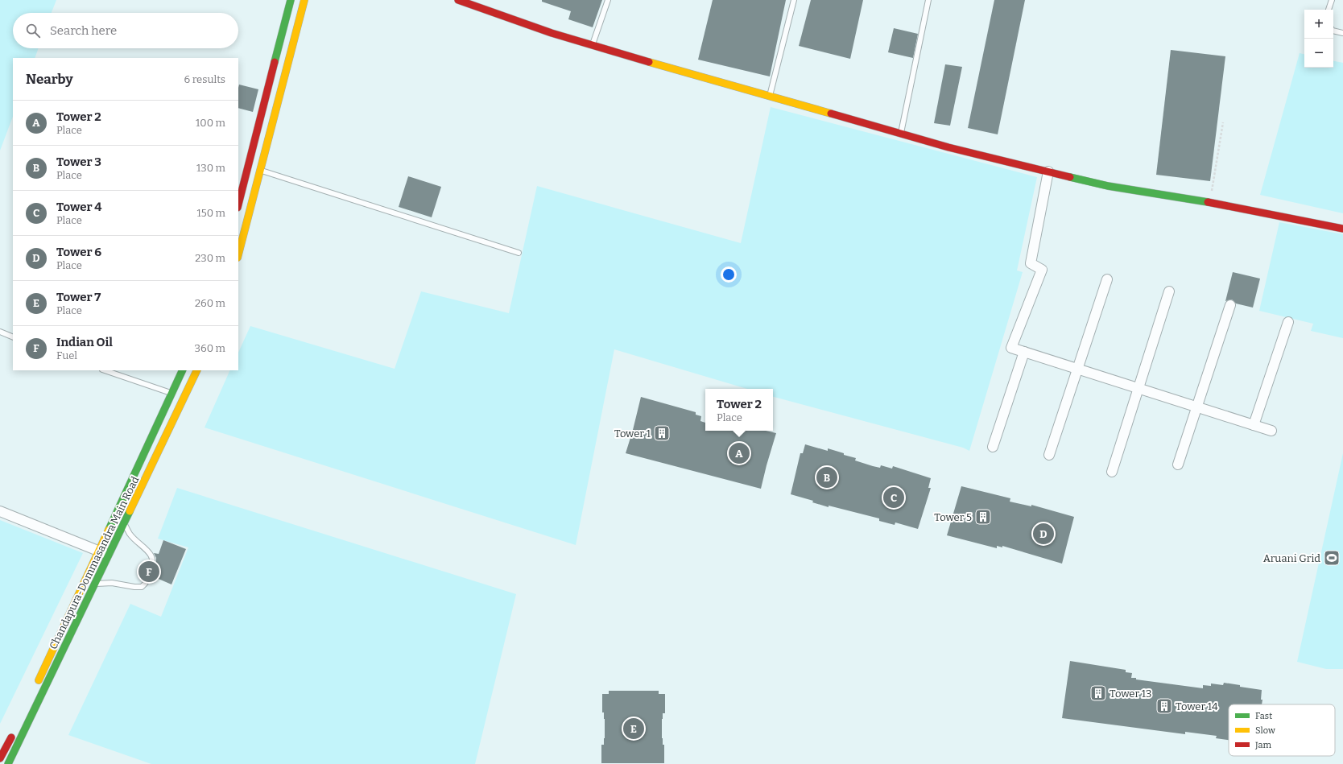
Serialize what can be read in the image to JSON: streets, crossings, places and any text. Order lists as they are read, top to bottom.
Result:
{
  "streets": {
    "main road": ["Chandapura-Dommasandra Main Road"]
  },
  "places": {
    "building": [
      "Tower 1",
      "Tower 5",
      "Tower 13",
      "Tower 14"
    ],
    "sports": ["Aruani Grid"]
  },
  "legend": ["Fast", "Slow", "Jam"],
  "page": {
    "map_buttons": ["+", "−"],
    "search": "Search here",
    "heading": ["Nearby", "6 results"],
    "list": [
      {
        "mark": "A",
        "name": "Tower 2",
        "note": "Place",
        "value": "100 m"
      },
      {
        "mark": "B",
        "name": "Tower 3",
        "note": "Place",
        "value": "130 m"
      },
      {
        "mark": "C",
        "name": "Tower 4",
        "note": "Place",
        "value": "150 m"
      },
      {
        "mark": "D",
        "name": "Tower 6",
        "note": "Place",
        "value": "230 m"
      },
      {
        "mark": "E",
        "name": "Tower 7",
        "note": "Place",
        "value": "260 m"
      },
      {
        "mark": "F",
        "name": "Indian Oil",
        "note": "Fuel",
        "value": "360 m"
      }
    ],
    "popup": ["Tower 2", "Place"],
    "pins": [
      "A",
      "B",
      "C",
      "D",
      "F",
      "E"
    ]
  }
}
